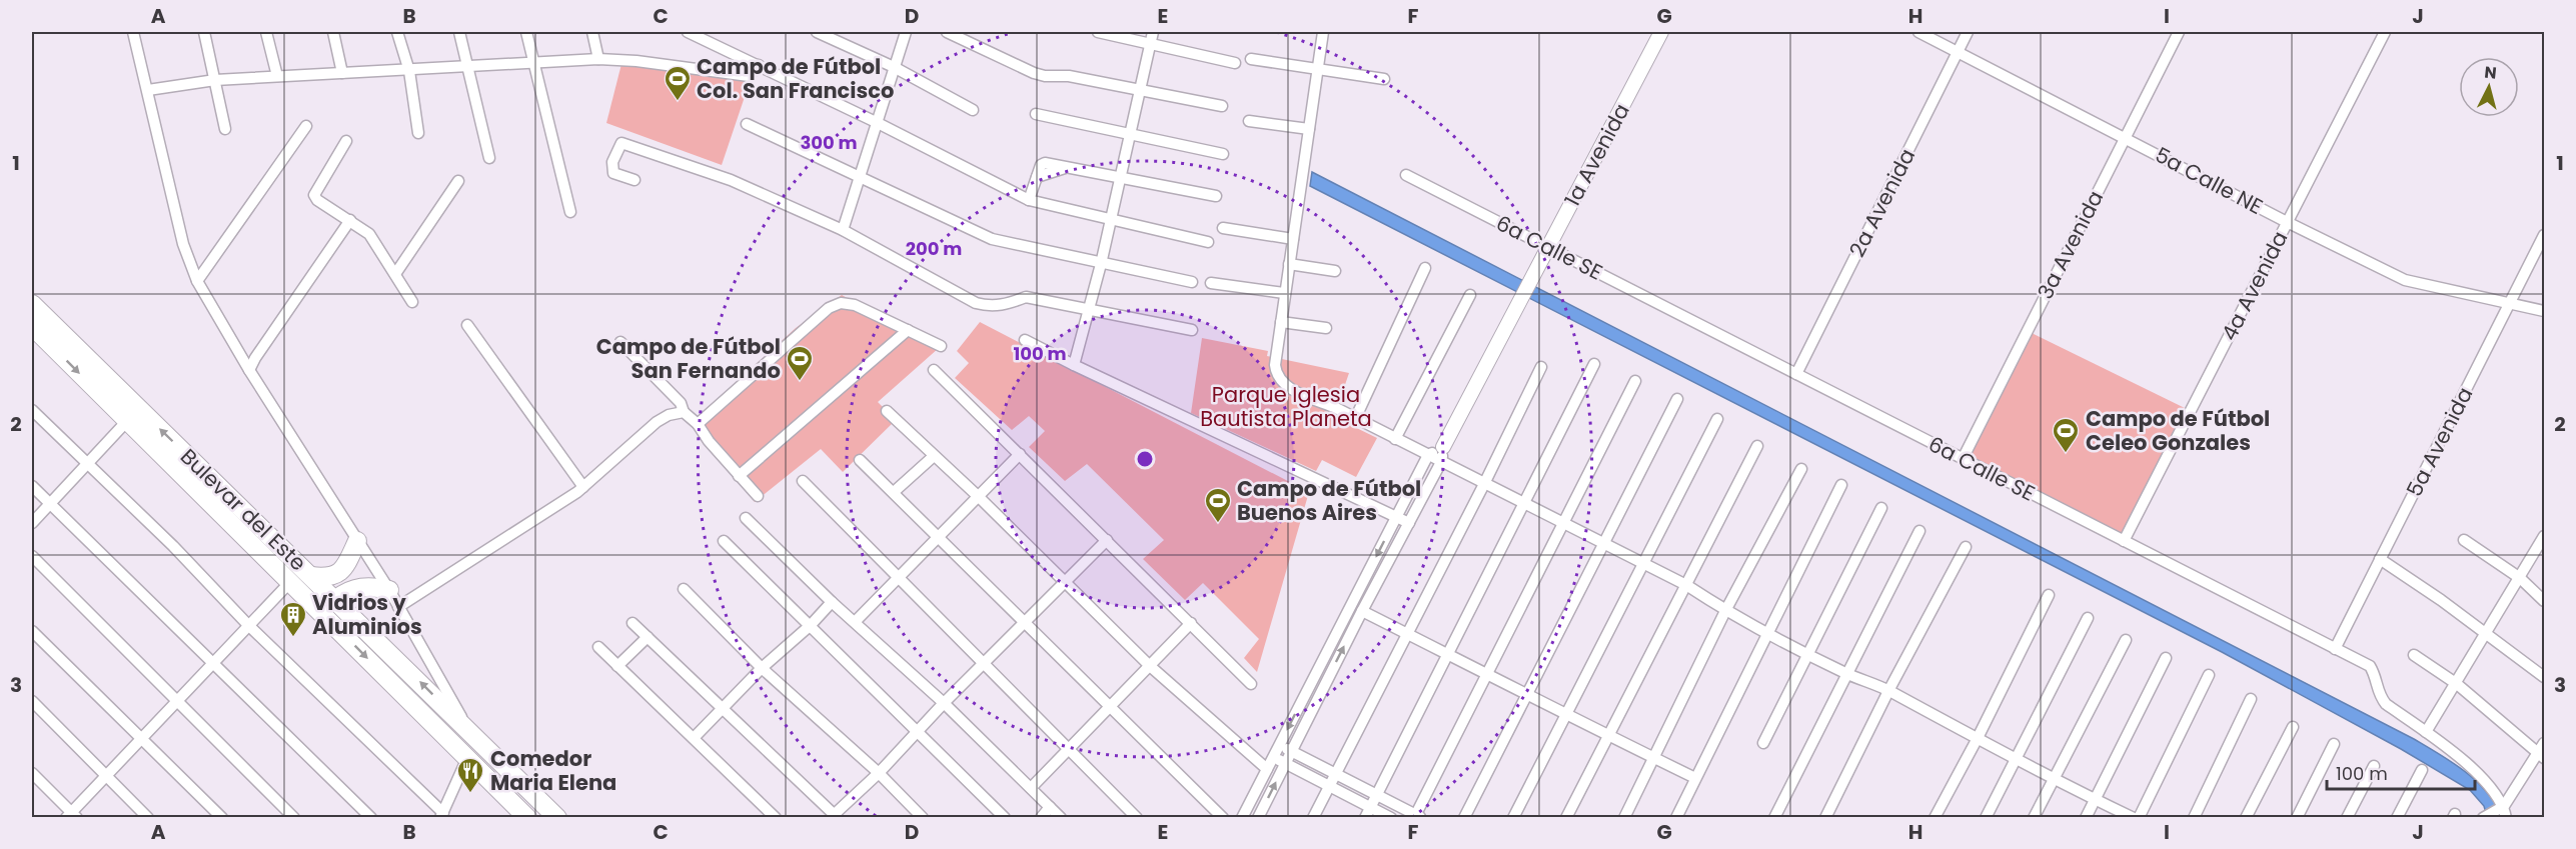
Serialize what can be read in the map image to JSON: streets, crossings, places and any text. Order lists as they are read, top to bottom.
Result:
{
  "streets": {
    "highway": ["Bulevar del Este"],
    "street": [
      "1a Avenida",
      "5a Calle NE",
      "2a Avenida",
      "3a Avenida",
      "6a Calle SE",
      "4a Avenida",
      "5a Avenida"
    ]
  },
  "crossings": [
    ["1a Avenida", "6a Calle SE"],
    ["5a Calle NE", "2a Avenida"],
    ["5a Calle NE", "3a Avenida"],
    ["5a Calle NE", "4a Avenida"],
    ["5a Calle NE", "5a Avenida"],
    ["2a Avenida", "6a Calle SE"],
    ["3a Avenida", "6a Calle SE"],
    ["6a Calle SE", "4a Avenida"],
    ["6a Calle SE", "5a Avenida"]
  ],
  "parks": ["Parque Iglesia Bautista Planeta"],
  "places": {
    "sports": [
      "Campo de Fútbol Col. San Francisco",
      "Campo de Fútbol San Fernando",
      "Campo de Fútbol Celeo Gonzales",
      "Campo de Fútbol Buenos Aires"
    ],
    "building": ["Vidrios y Aluminios"],
    "restaurant": ["Comedor Maria Elena"]
  },
  "scale_bar": "100 m",
  "north": "top",
  "grid": {
    "columns": [
      "A",
      "B",
      "C",
      "D",
      "E",
      "F",
      "G",
      "H",
      "I",
      "J"
    ],
    "rows": ["1", "2", "3"]
  },
  "rings": ["300 m", "200 m", "100 m"]
}
